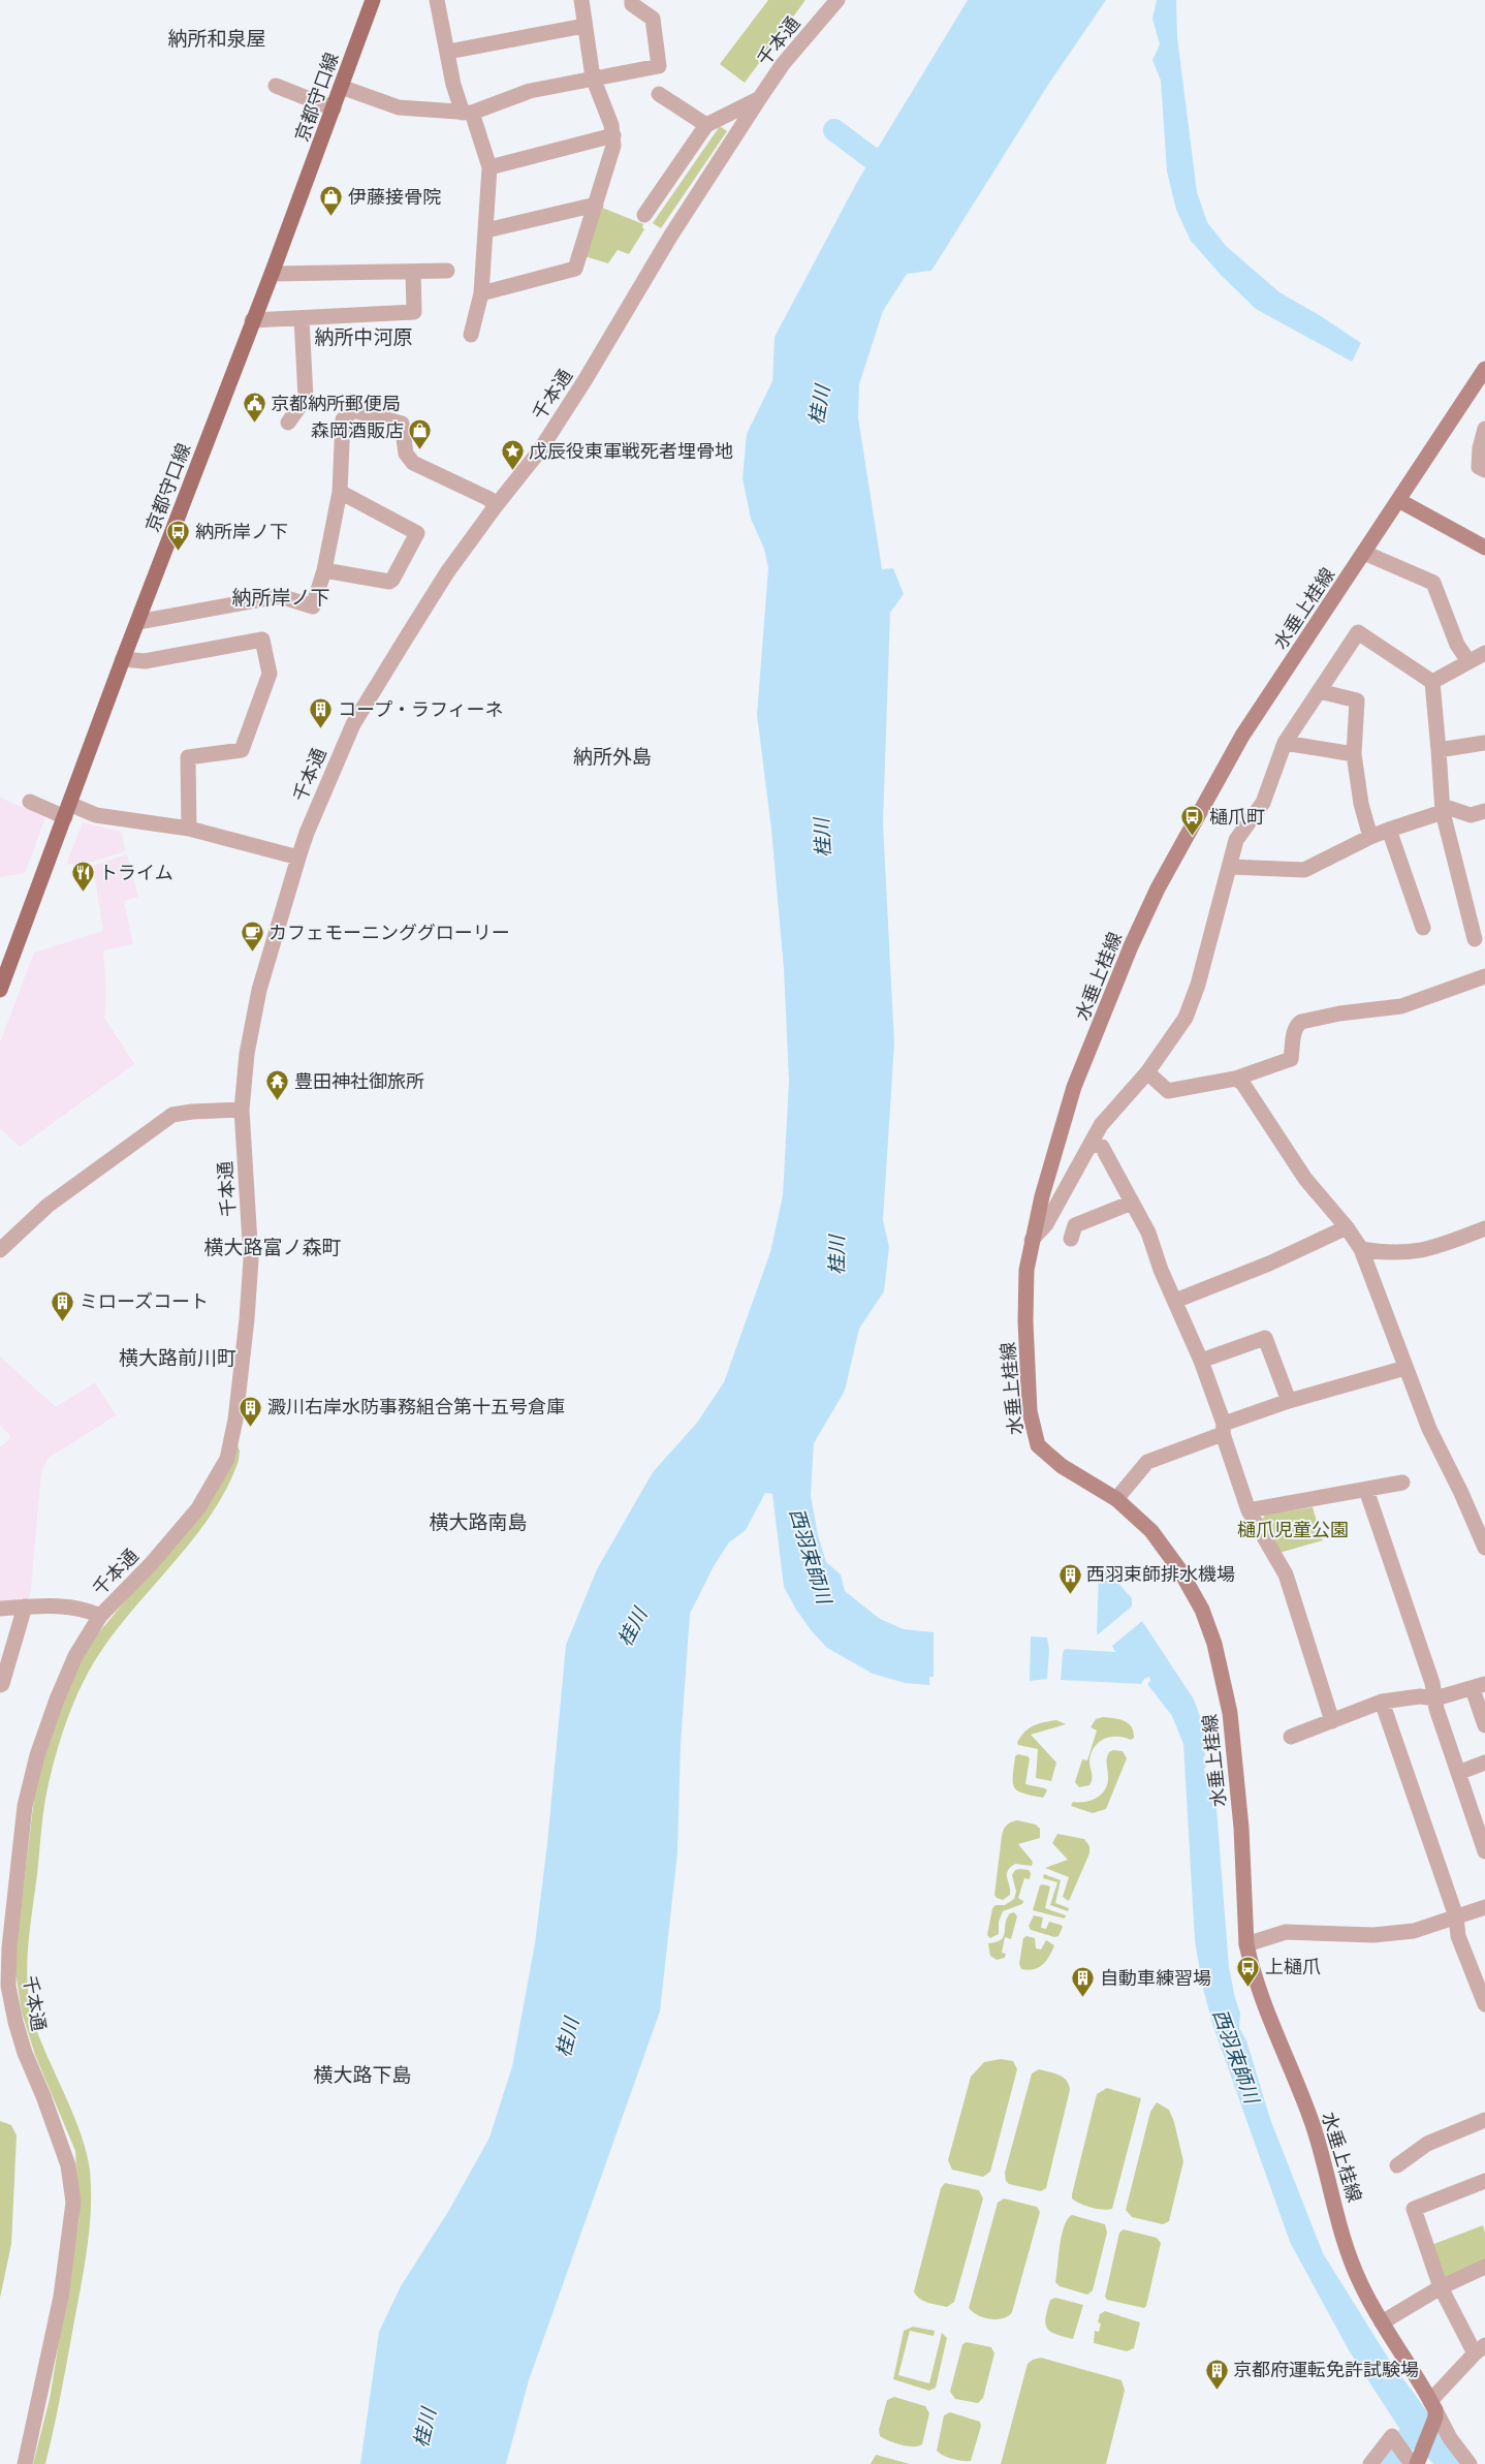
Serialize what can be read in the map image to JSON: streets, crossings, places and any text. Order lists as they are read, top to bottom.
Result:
{
  "streets": {
    "main road": ["京都守口線", "水垂上桂線"],
    "street": ["千本通"]
  },
  "districts": [
    "納所和泉屋",
    "納所中河原",
    "納所岸ノ下",
    "納所外島",
    "横大路富ノ森町",
    "横大路前川町",
    "横大路南島",
    "横大路下島"
  ],
  "water": ["桂川", "西羽束師川"],
  "parks": ["樋爪児童公園"],
  "places": {
    "shop": ["伊藤接骨院", "森岡酒販店"],
    "public building": ["京都納所郵便局"],
    "place": ["戊辰役東軍戦死者埋骨地"],
    "bus stop": ["納所岸ノ下", "樋爪町", "上樋爪"],
    "building": [
      "コープ・ラフィーネ",
      "ミローズコート",
      "澱川右岸水防事務組合第十五号倉庫",
      "西羽束師排水機場",
      "自動車練習場",
      "京都府運転免許試験場"
    ],
    "restaurant": ["トライム"],
    "cafe": ["カフェモーニンググローリー"],
    "temple": ["豊田神社御旅所"]
  }
}
